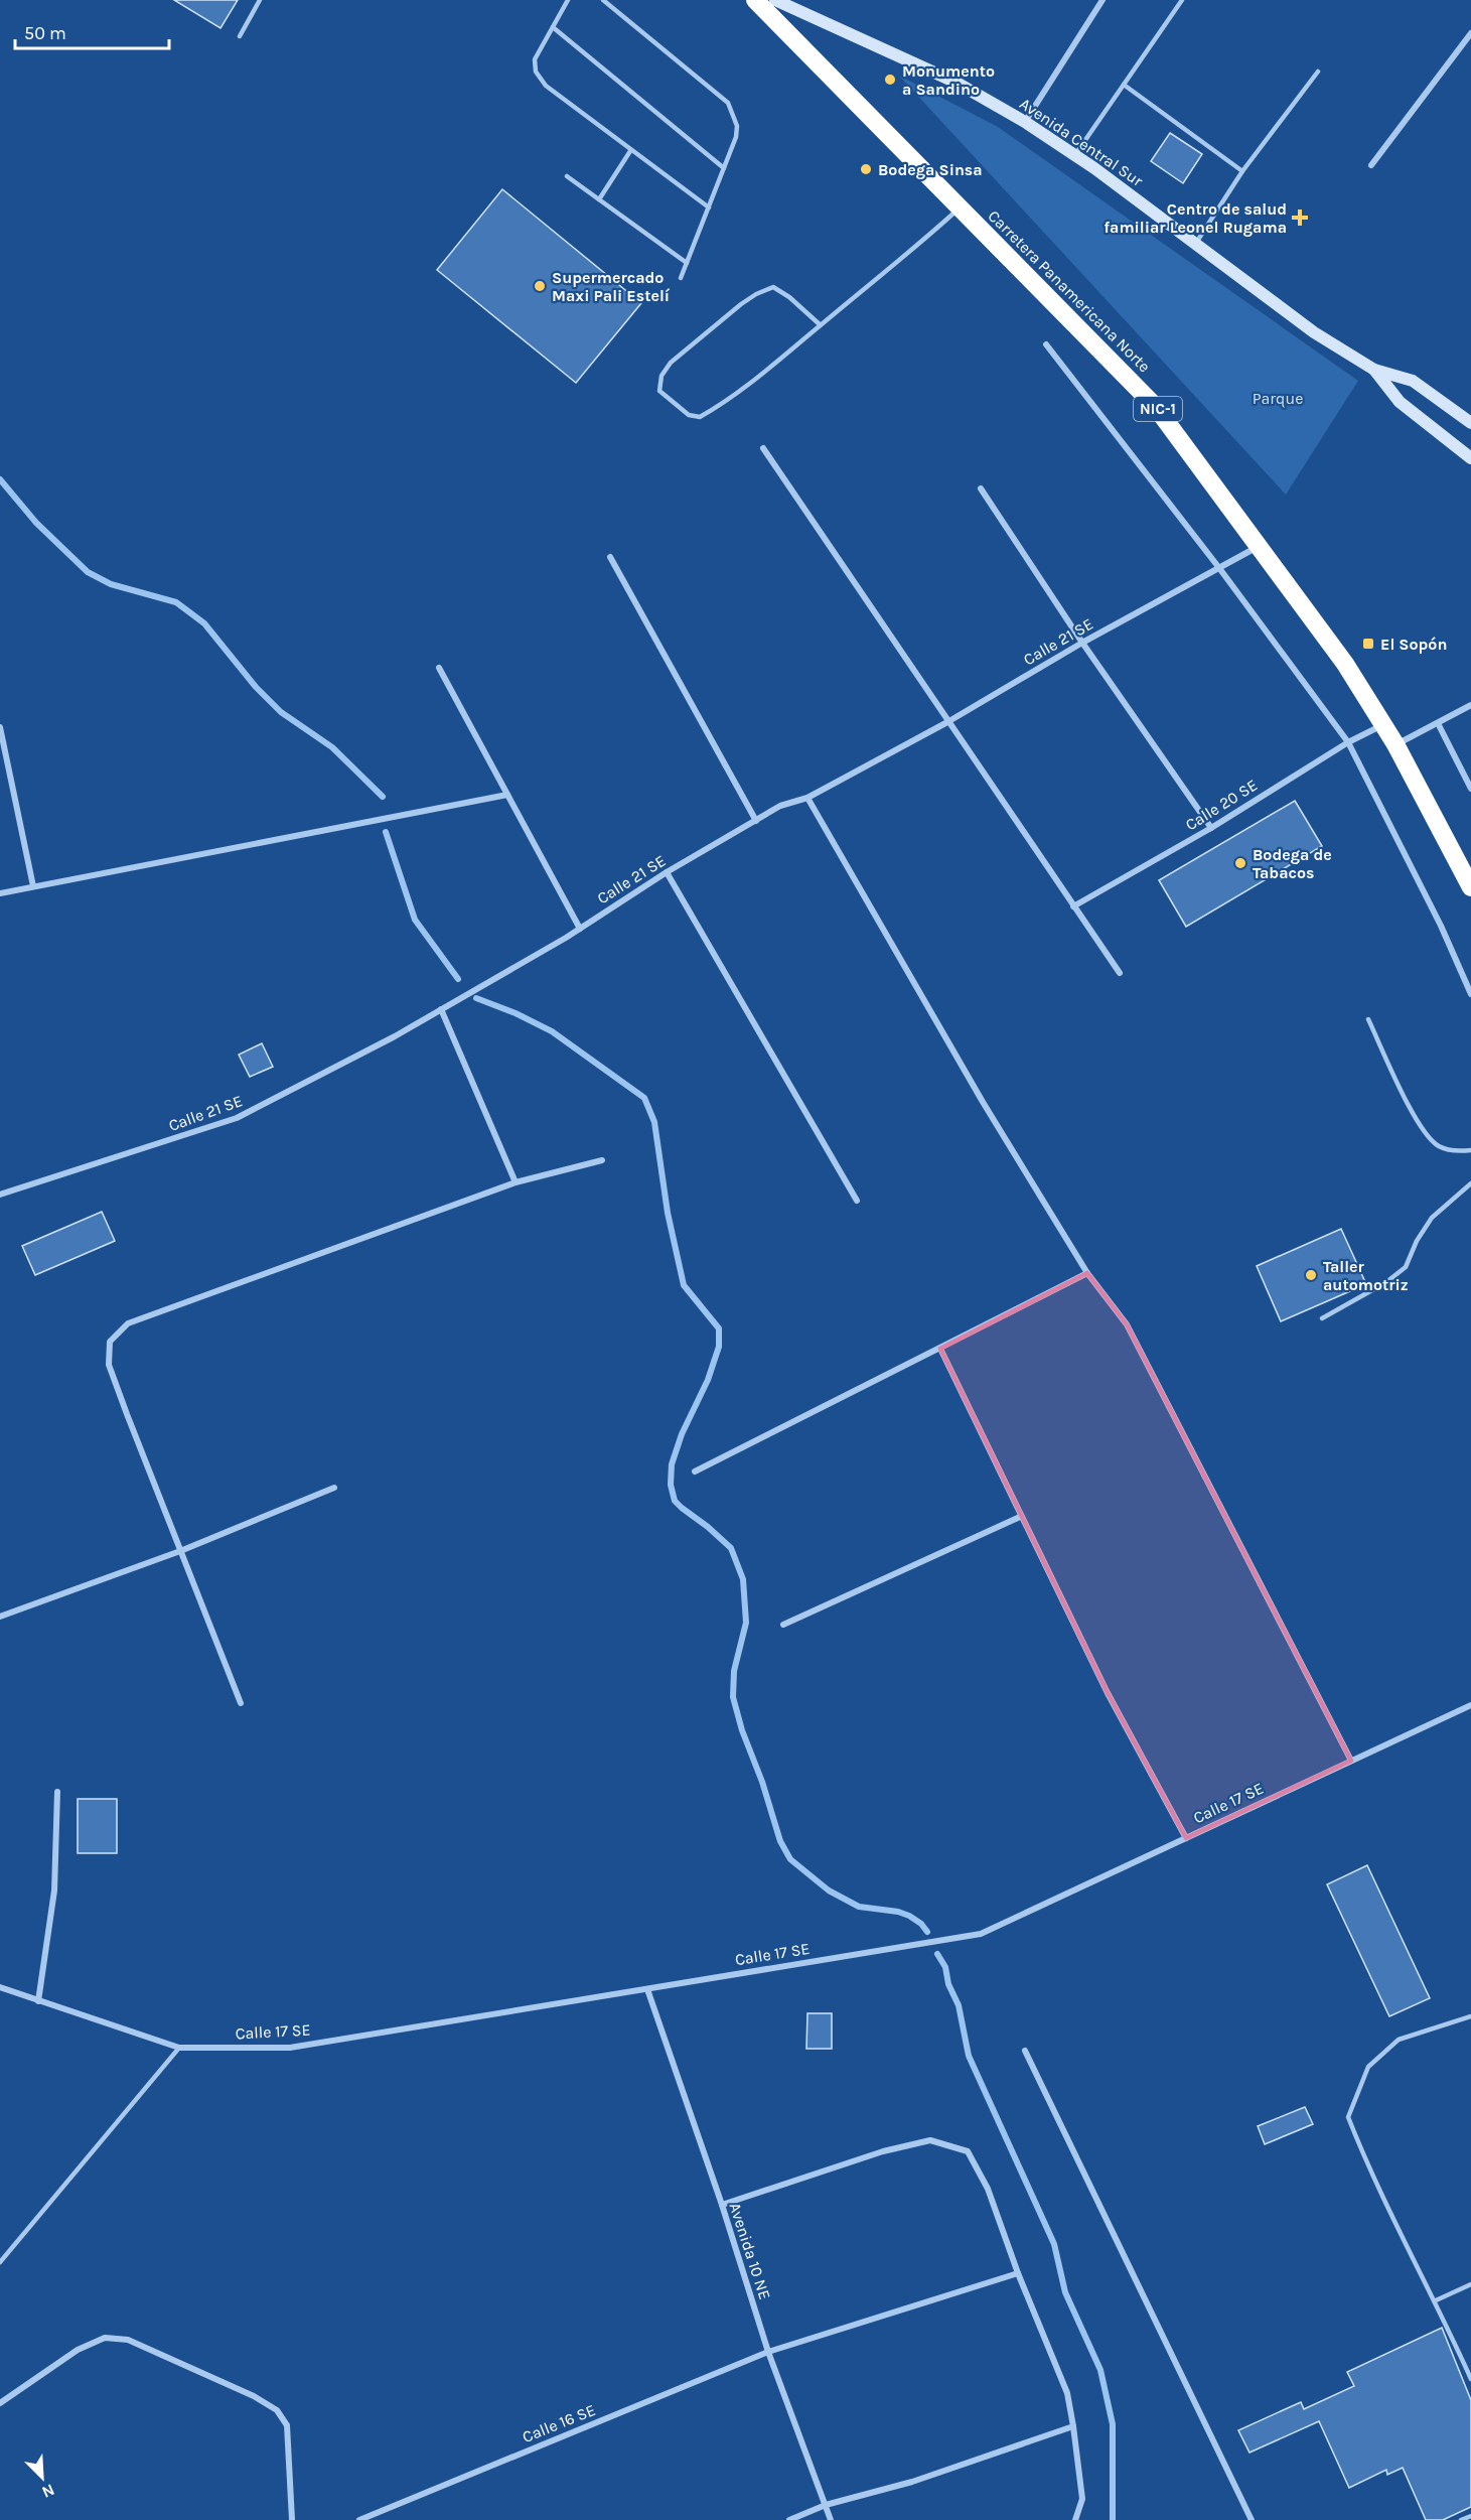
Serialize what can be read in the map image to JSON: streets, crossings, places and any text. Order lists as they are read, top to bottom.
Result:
{
  "streets": {
    "highway": ["Carretera Panamericana Norte", "NIC-1"],
    "street": [
      "Avenida Central Sur",
      "Calle 21 SE",
      "Calle 20 SE",
      "Calle 17 SE",
      "Avenida 10 NE",
      "Calle 16 SE"
    ]
  },
  "crossings": [
    ["Carretera Panamericana Norte", "Calle 21 SE"],
    ["Carretera Panamericana Norte", "Calle 20 SE"],
    ["Calle 17 SE", "Avenida 10 NE"],
    ["Avenida 10 NE", "Calle 16 SE"]
  ],
  "parks": ["Parque"],
  "places": {
    "other": [
      "Monumento a Sandino",
      "Bodega Sinsa",
      "Supermercado Maxi Pali Estelí",
      "Bodega de Tabacos",
      "Taller automotriz"
    ],
    "health": ["Centro de salud familiar Leonel Rugama"],
    "transit": ["El Sopón"]
  },
  "scale_bar": "50 m",
  "north": "bottom right"
}
